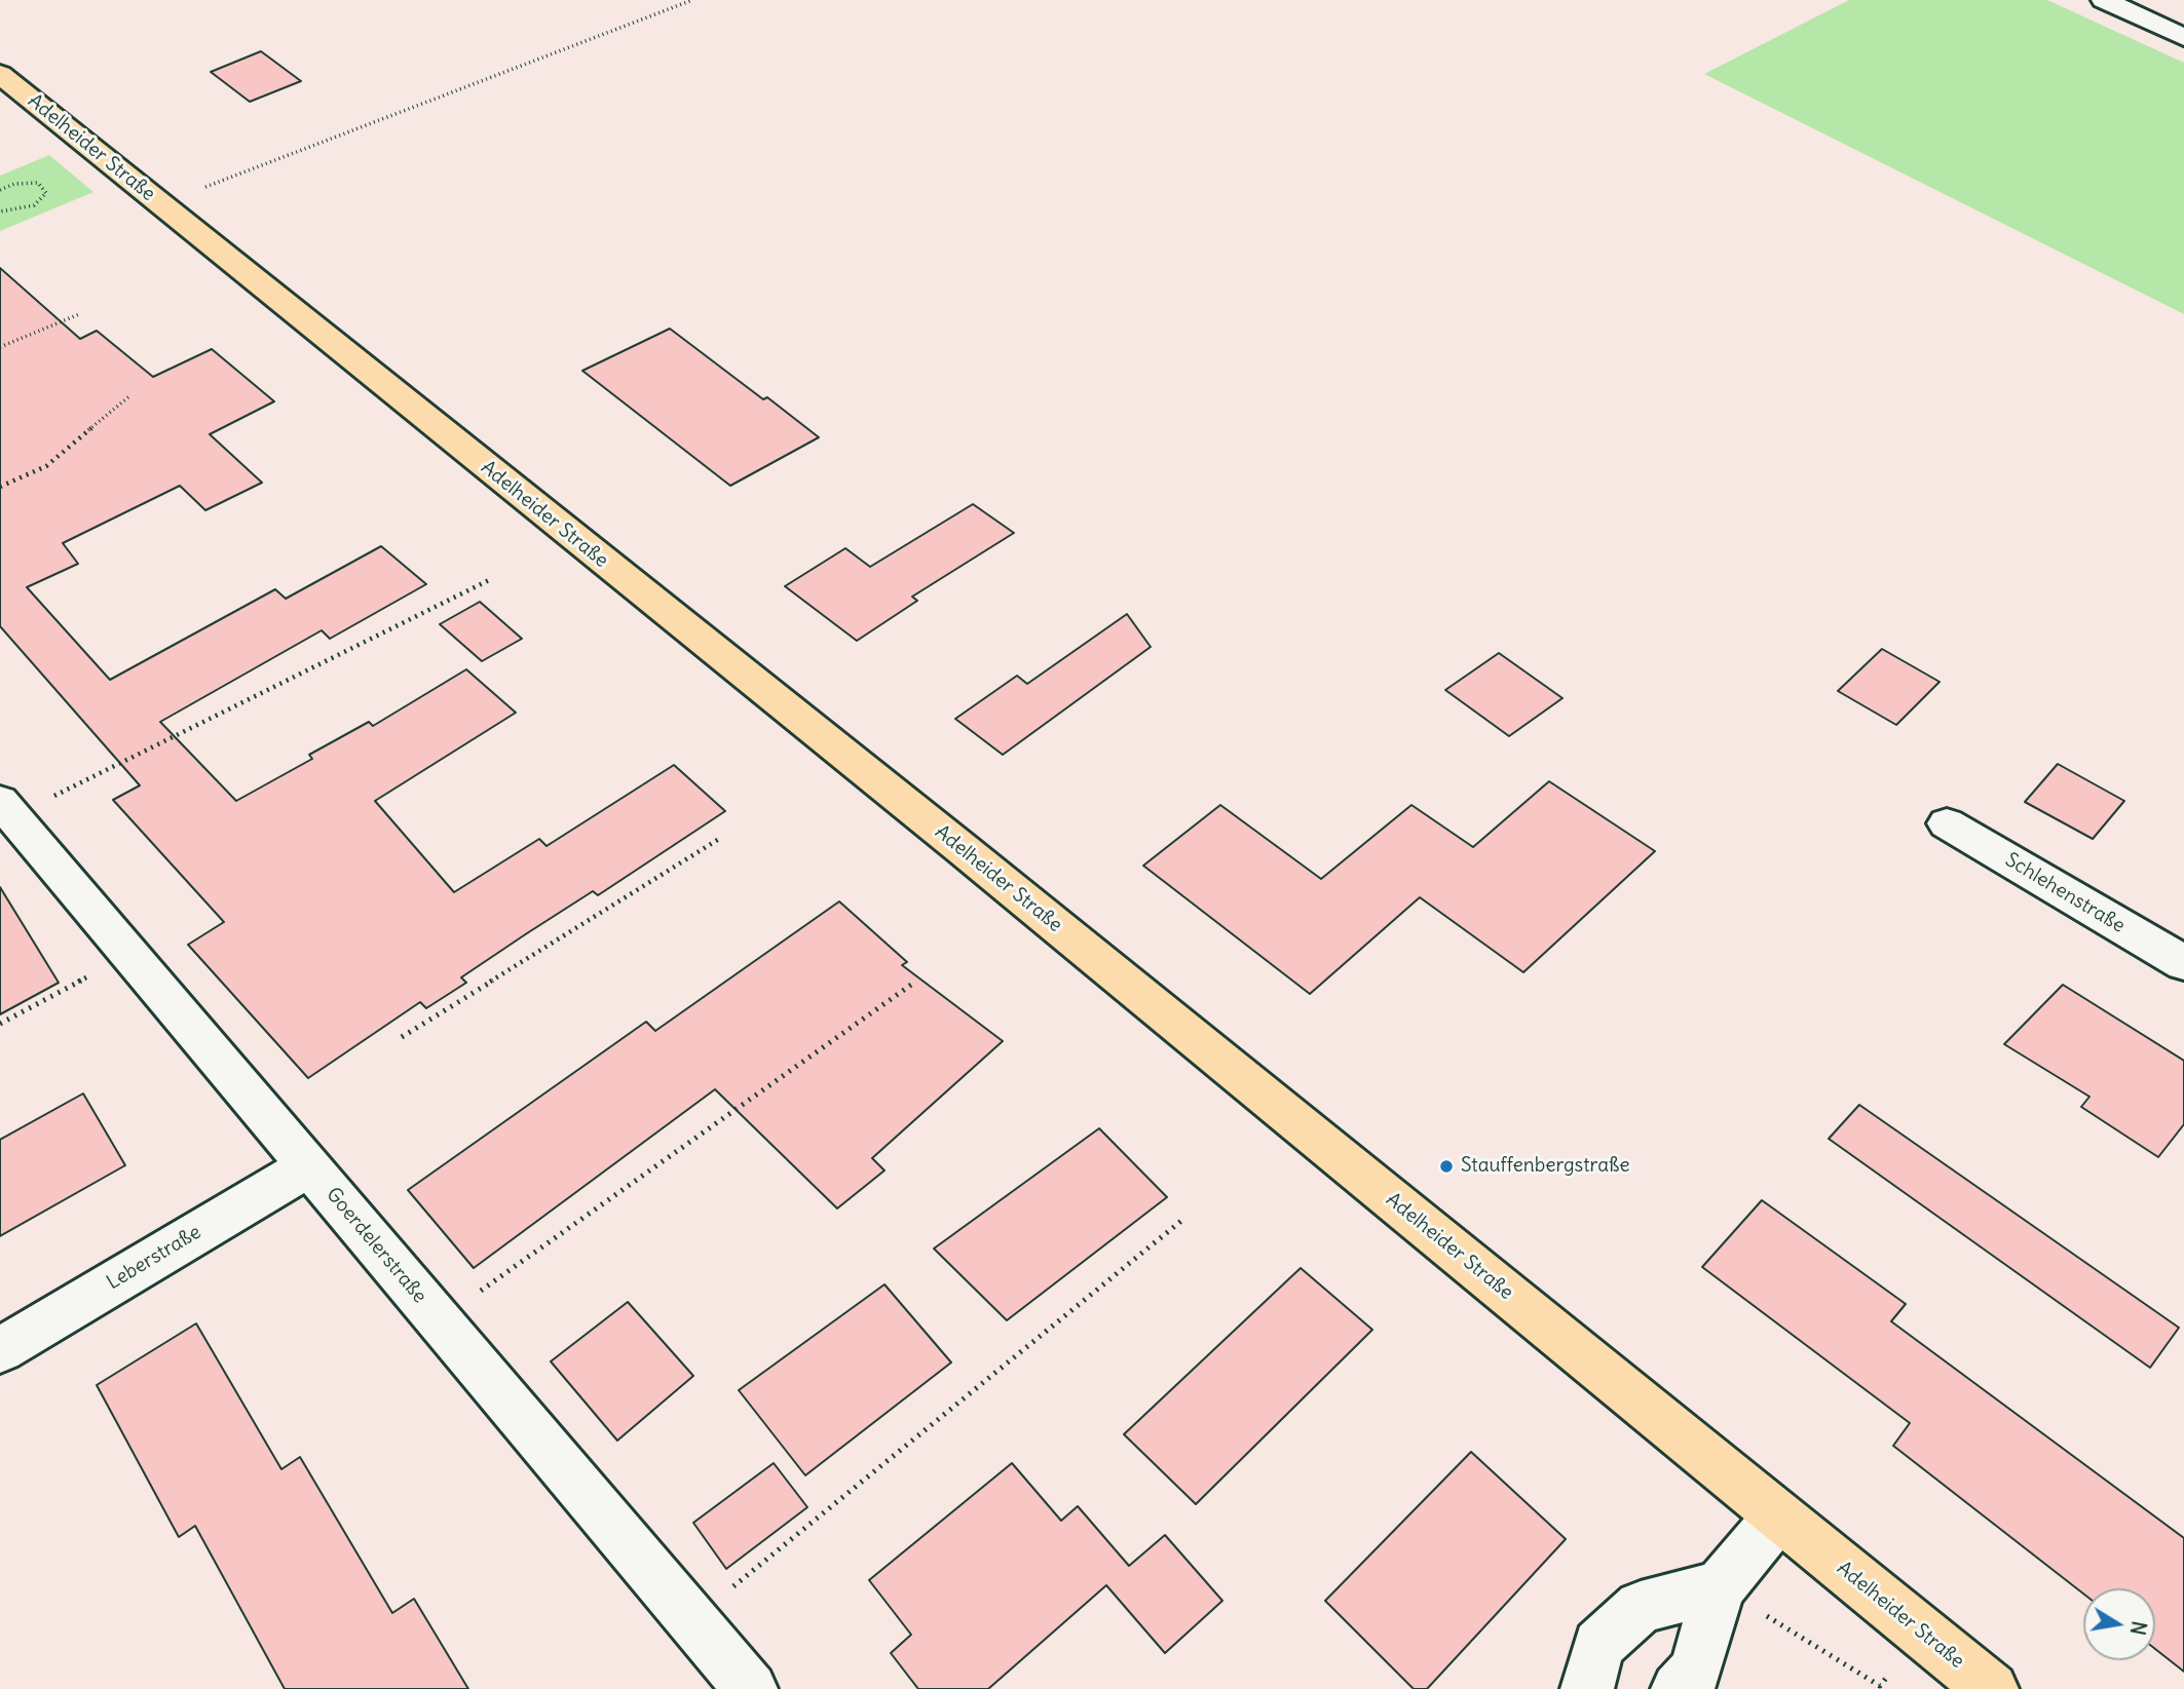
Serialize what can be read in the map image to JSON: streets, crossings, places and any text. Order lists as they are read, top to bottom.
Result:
{
  "streets": {
    "main road": ["Adelheider Straße"],
    "street": ["Schlehenstraße", "Goerdelerstraße", "Leberstraße"]
  },
  "crossings": [
    ["Goerdelerstraße", "Leberstraße"]
  ],
  "places": ["Stauffenbergstraße"],
  "north": "right"
}
